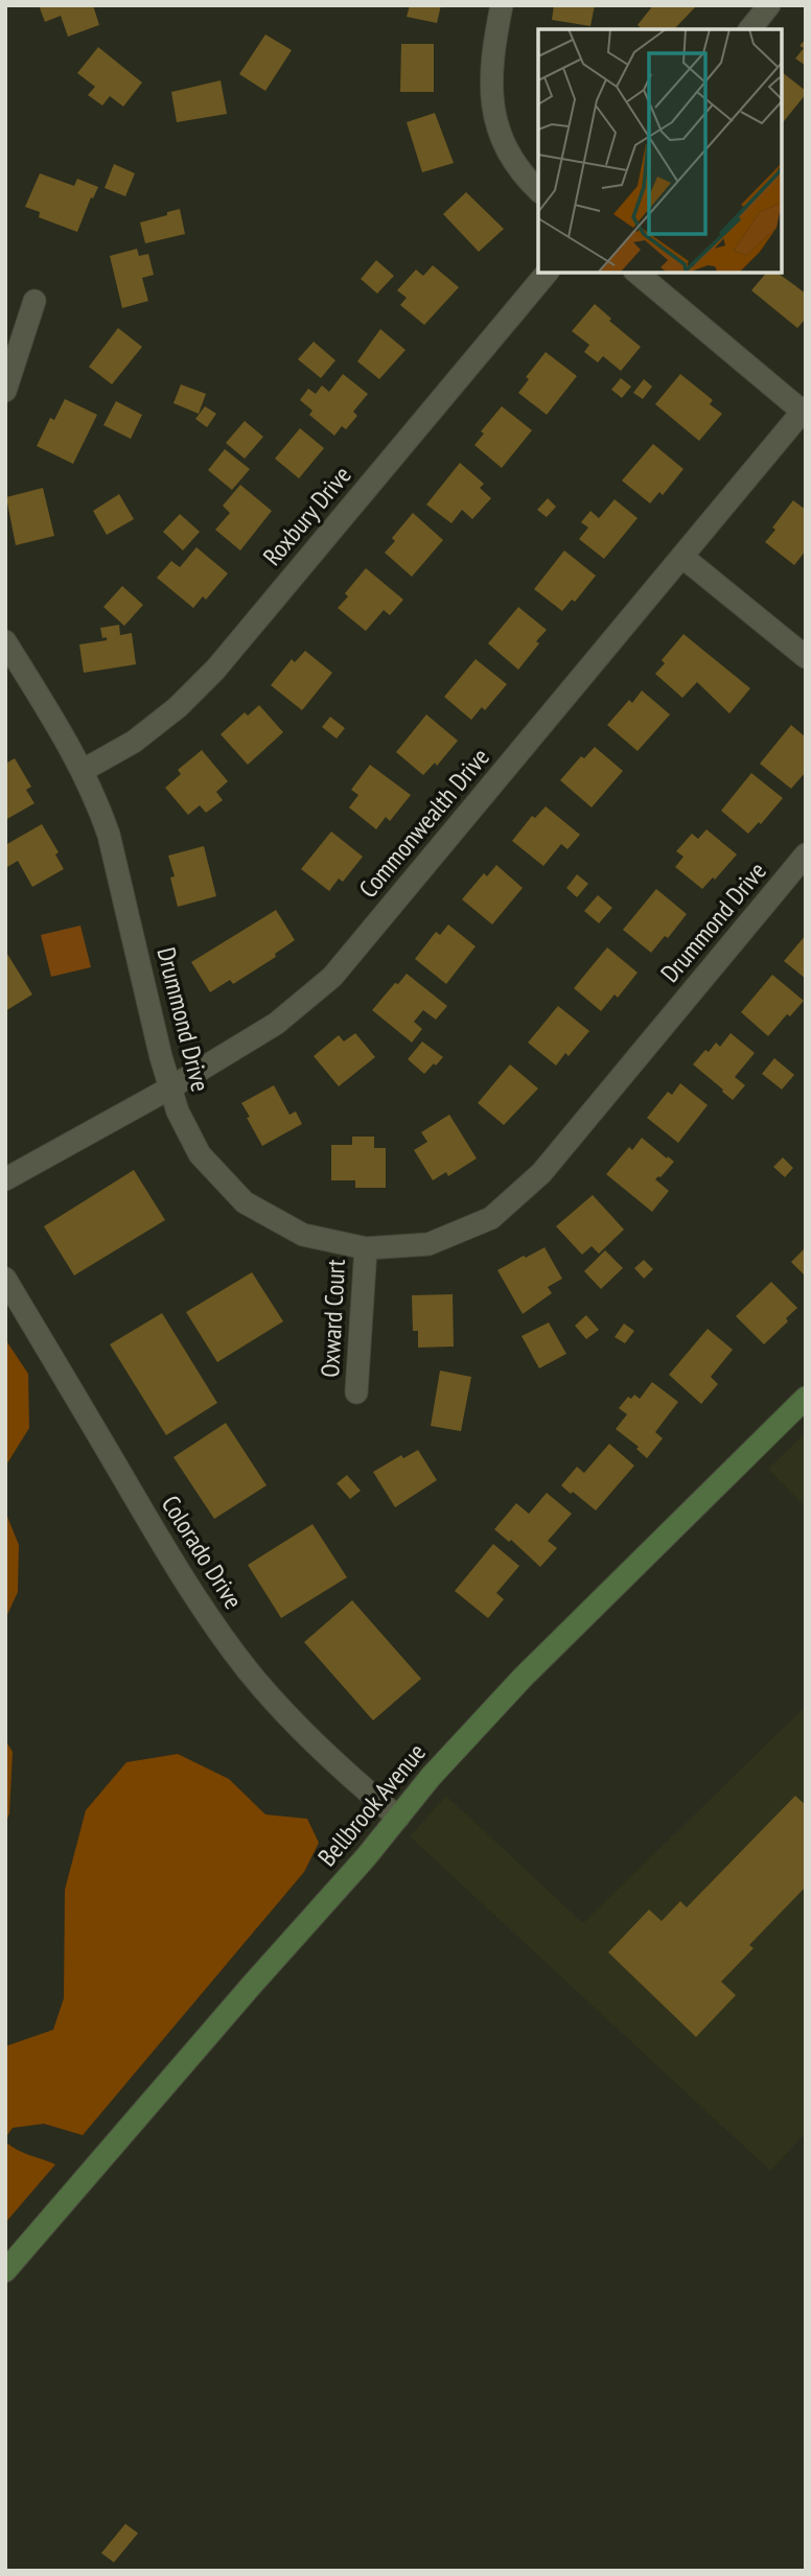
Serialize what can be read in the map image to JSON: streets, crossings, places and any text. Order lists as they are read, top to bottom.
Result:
{
  "streets": {
    "street": [
      "Roxbury Drive",
      "Commonwealth Drive",
      "Drummond Drive",
      "Oxward Court",
      "Colorado Drive",
      "Bellbrook Avenue"
    ]
  },
  "crossings": [
    ["Roxbury Drive", "Drummond Drive"],
    ["Commonwealth Drive", "Drummond Drive"],
    ["Drummond Drive", "Oxward Court"],
    ["Colorado Drive", "Bellbrook Avenue"]
  ]
}
